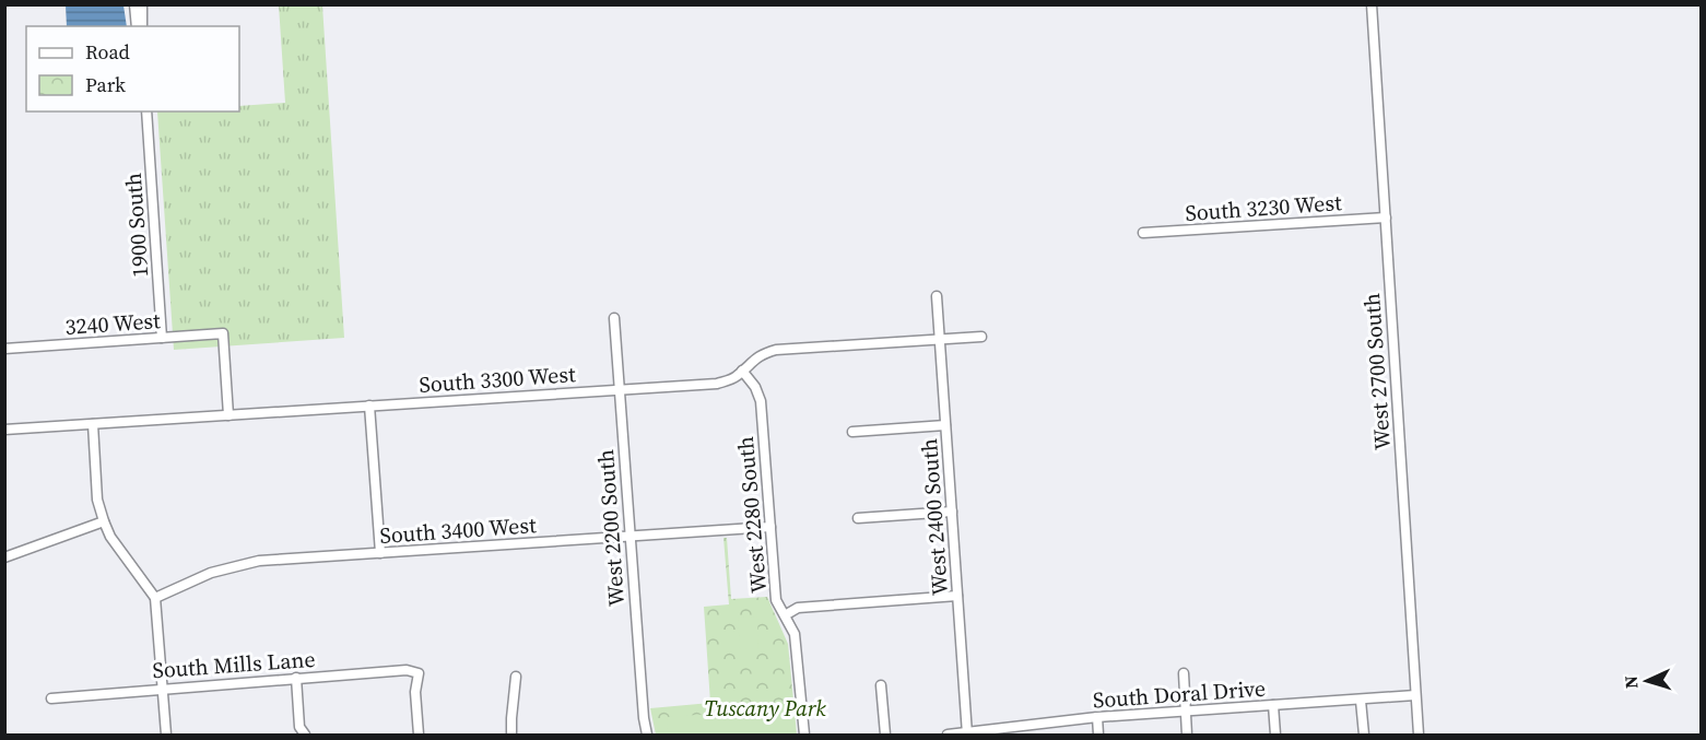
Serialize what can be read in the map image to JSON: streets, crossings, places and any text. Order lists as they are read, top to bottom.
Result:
{
  "streets": {
    "street": [
      "South 3230 West",
      "1900 South",
      "3240 West",
      "West 2700 South",
      "South 3300 West",
      "West 2280 South",
      "West 2400 South",
      "West 2200 South",
      "South 3400 West",
      "South Mills Lane",
      "South Doral Drive"
    ]
  },
  "crossings": [
    ["South 3230 West", "West 2700 South"],
    ["1900 South", "3240 West"],
    ["3240 West", "South 3300 West"],
    ["West 2700 South", "South Doral Drive"],
    ["South 3300 West", "West 2280 South"],
    ["South 3300 West", "West 2400 South"],
    ["South 3300 West", "West 2200 South"],
    ["West 2280 South", "South 3400 West"],
    ["West 2400 South", "South Doral Drive"],
    ["West 2200 South", "South 3400 West"]
  ],
  "parks": ["Tuscany Park"],
  "legend": ["Road", "Park"],
  "north": "left"
}
